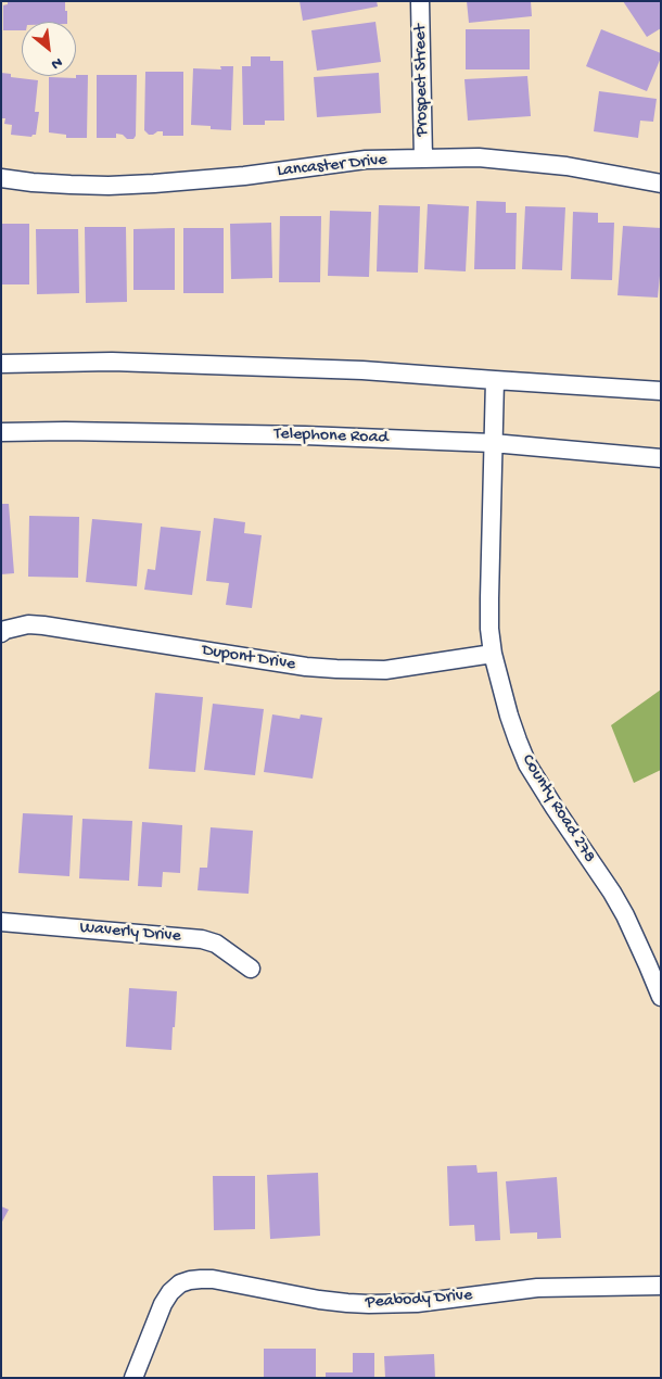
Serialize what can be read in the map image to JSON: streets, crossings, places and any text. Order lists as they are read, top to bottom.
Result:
{
  "streets": {
    "street": [
      "Prospect Street",
      "Lancaster Drive",
      "Telephone Road",
      "Dupont Drive",
      "County Road 278",
      "Waverly Drive",
      "Peabody Drive"
    ]
  },
  "crossings": [
    ["Prospect Street", "Lancaster Drive"],
    ["Telephone Road", "County Road 278"],
    ["Dupont Drive", "County Road 278"]
  ],
  "north": "bottom right"
}
